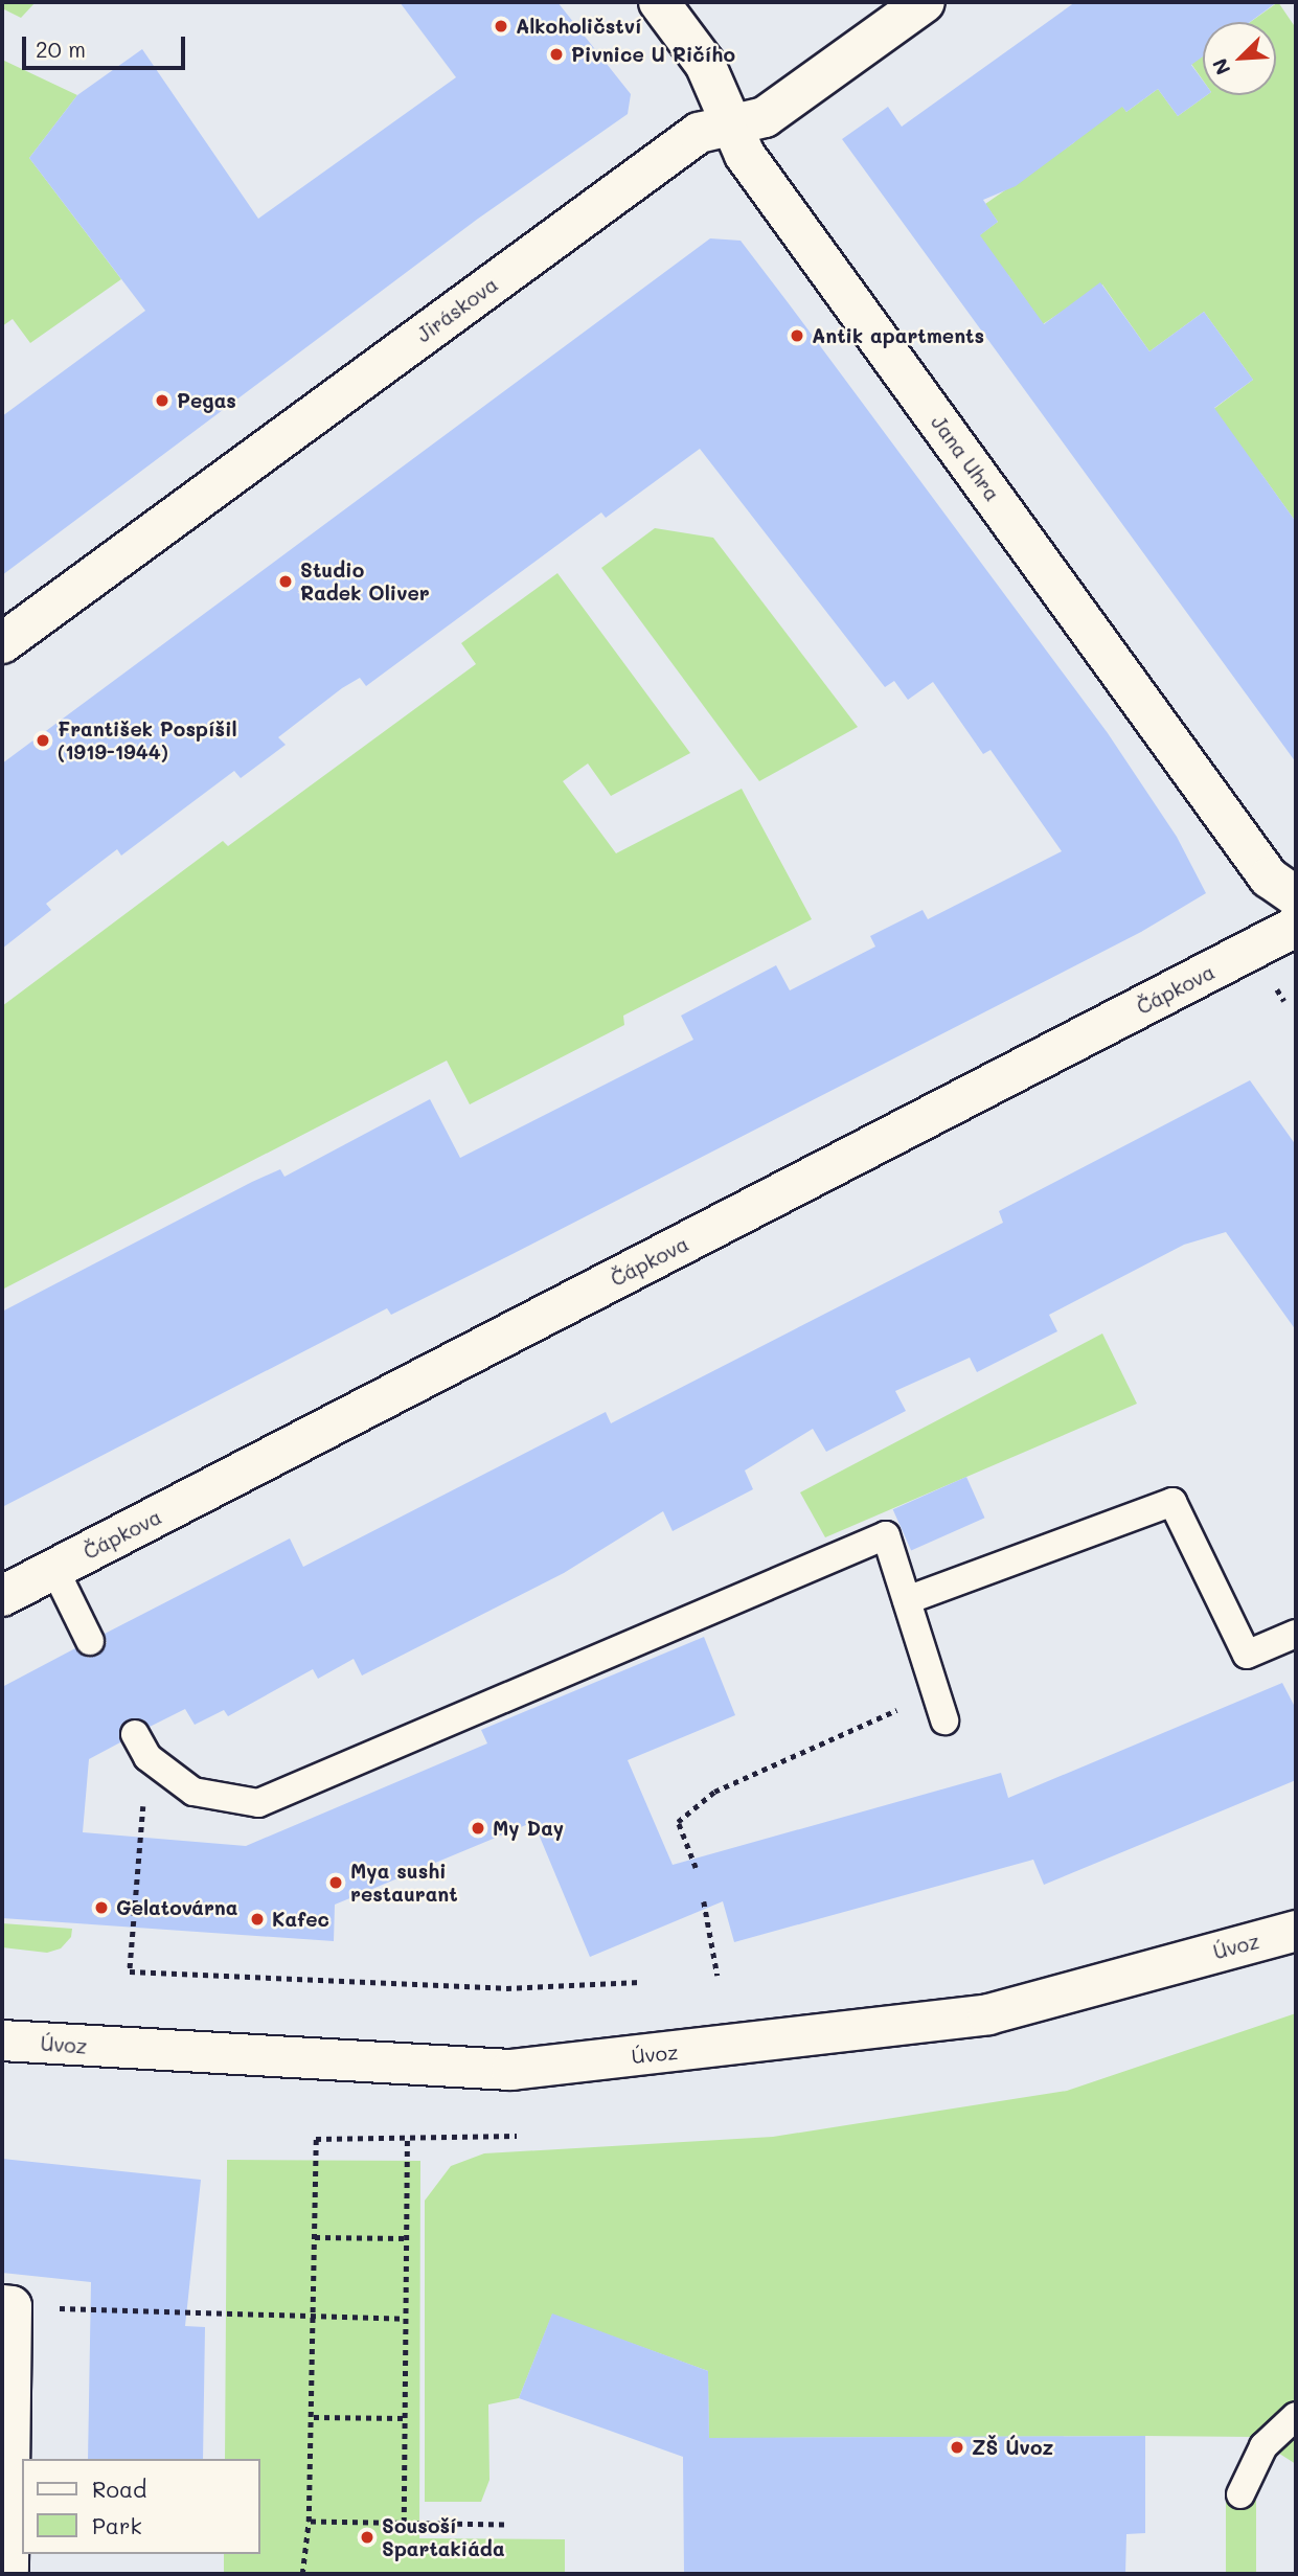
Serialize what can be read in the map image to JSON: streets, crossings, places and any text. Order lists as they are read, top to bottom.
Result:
{
  "streets": {
    "street": [
      "Jiráskova",
      "Jana Uhra",
      "Čápkova",
      "Úvoz"
    ]
  },
  "crossings": [
    ["Jiráskova", "Jana Uhra"]
  ],
  "places": [
    "Alkoholičství",
    "Pivnice U Ričího",
    "Antik apartments",
    "Pegas",
    "Studio Radek Oliver",
    "František Pospíšil (1919-1944)",
    "My Day",
    "Mya sushi restaurant",
    "Gelatovárna",
    "Kafec",
    "ZŠ Úvoz",
    "Sousoší Spartakiáda"
  ],
  "legend": ["Road", "Park"],
  "scale_bar": "20 m",
  "north": "bottom left"
}
